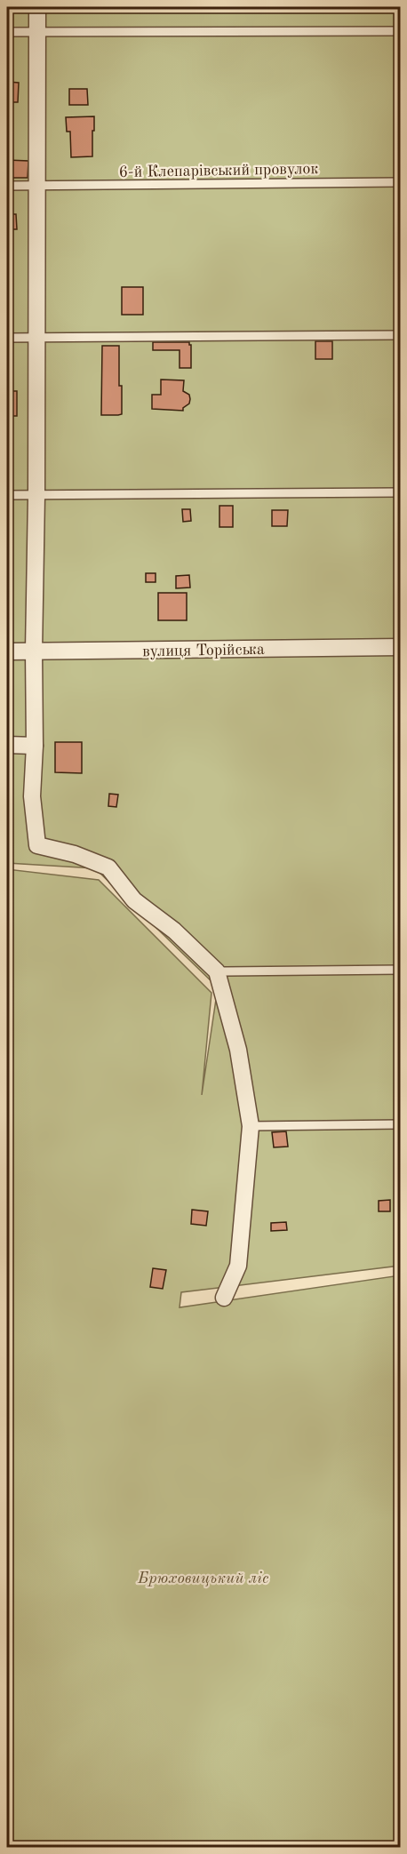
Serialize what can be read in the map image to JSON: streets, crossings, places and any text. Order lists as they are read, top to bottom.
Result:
{
  "streets": {
    "street": ["вулиця Торійська"],
    "lane": ["6-й Клепарівський провулок"]
  },
  "parks": ["Брюховицький ліс"]
}
